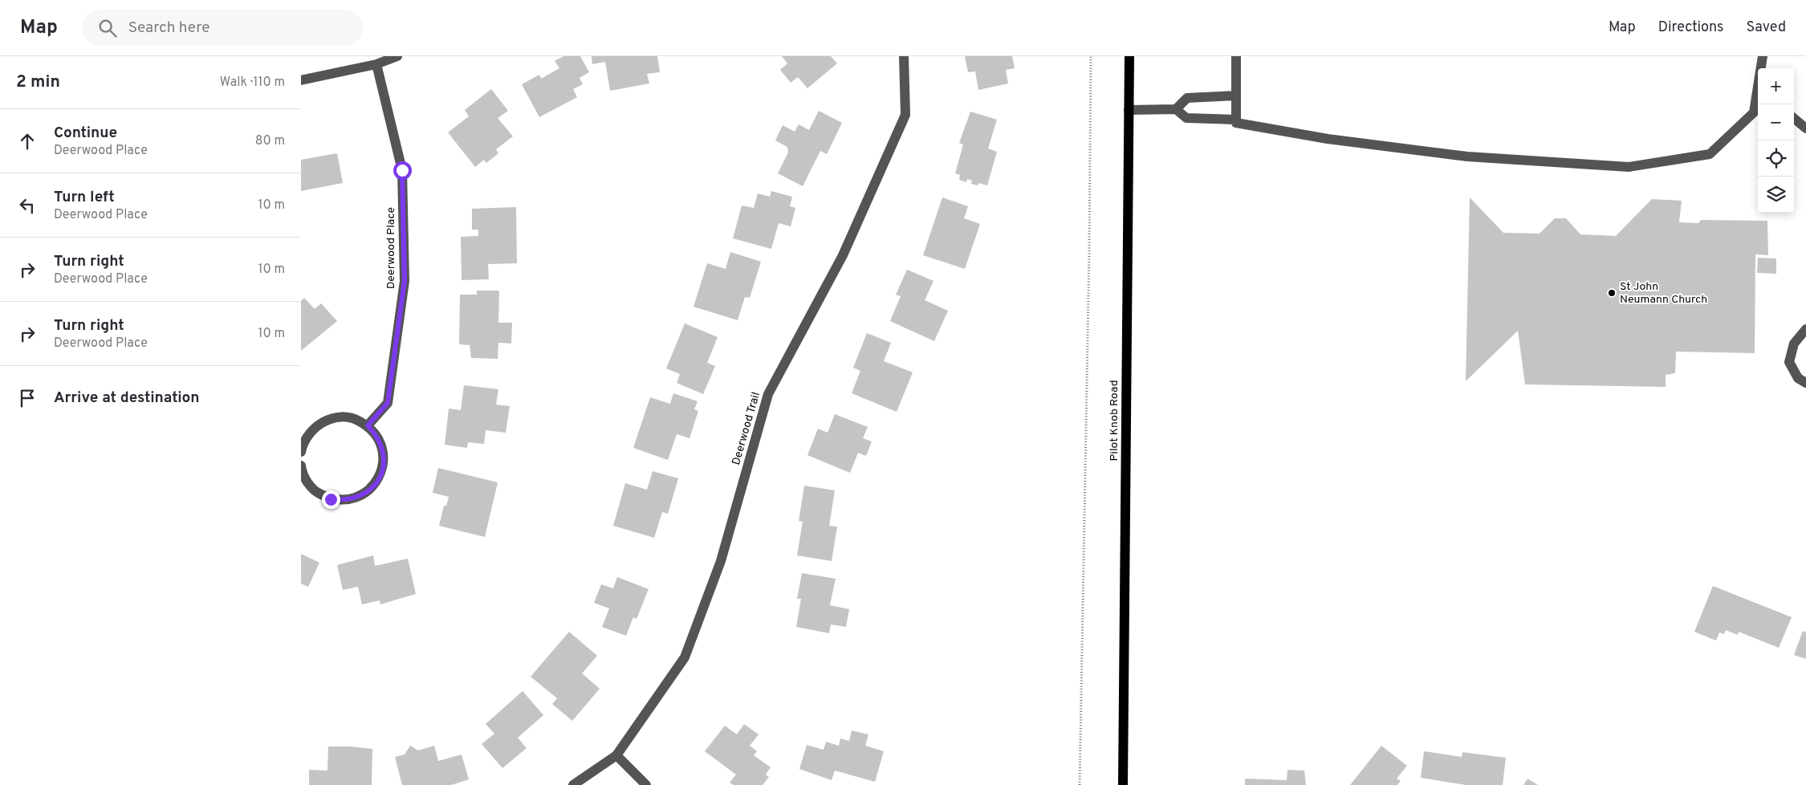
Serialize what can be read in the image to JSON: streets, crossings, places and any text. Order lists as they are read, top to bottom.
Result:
{
  "streets": {
    "main road": ["Pilot Knob Road"],
    "street": ["Deerwood Place", "Deerwood Trail"]
  },
  "places": ["St John Neumann Church"],
  "page": {
    "header": "Map",
    "search": "Search here",
    "nav": ["Map", "Directions", "Saved"],
    "heading": ["2 min", "Walk · 110 m"],
    "map_buttons": ["+", "−"],
    "list": [
      ["Continue", "Deerwood Place", "80 m"],
      ["Turn left", "Deerwood Place", "10 m"],
      ["Turn right", "Deerwood Place", "10 m"],
      ["Turn right", "Deerwood Place", "10 m"],
      "Arrive at destination"
    ]
  }
}
